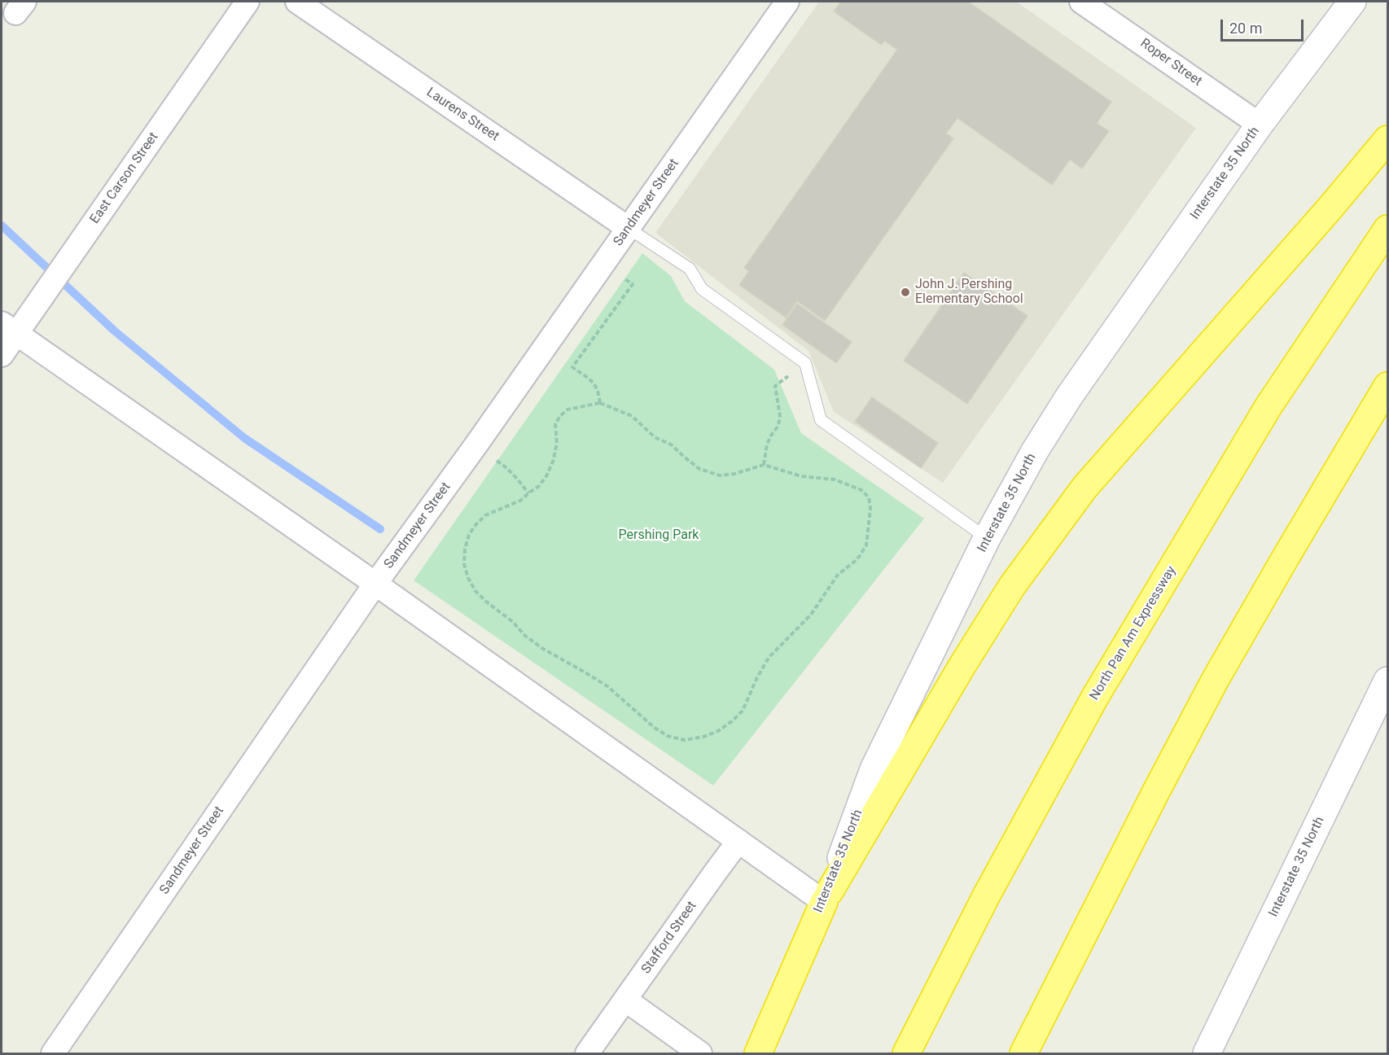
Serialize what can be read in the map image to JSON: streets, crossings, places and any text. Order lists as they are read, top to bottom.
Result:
{
  "streets": {
    "highway": ["North Pan Am Expressway"],
    "main road": ["Interstate 35 North"],
    "street": [
      "Roper Street",
      "Laurens Street",
      "East Carson Street",
      "Sandmeyer Street",
      "Stafford Street"
    ]
  },
  "crossings": [
    ["Roper Street", "Interstate 35 North"],
    ["Laurens Street", "Sandmeyer Street"]
  ],
  "parks": ["Pershing Park"],
  "places": ["John J. Pershing Elementary School"],
  "scale_bar": "20 m"
}
